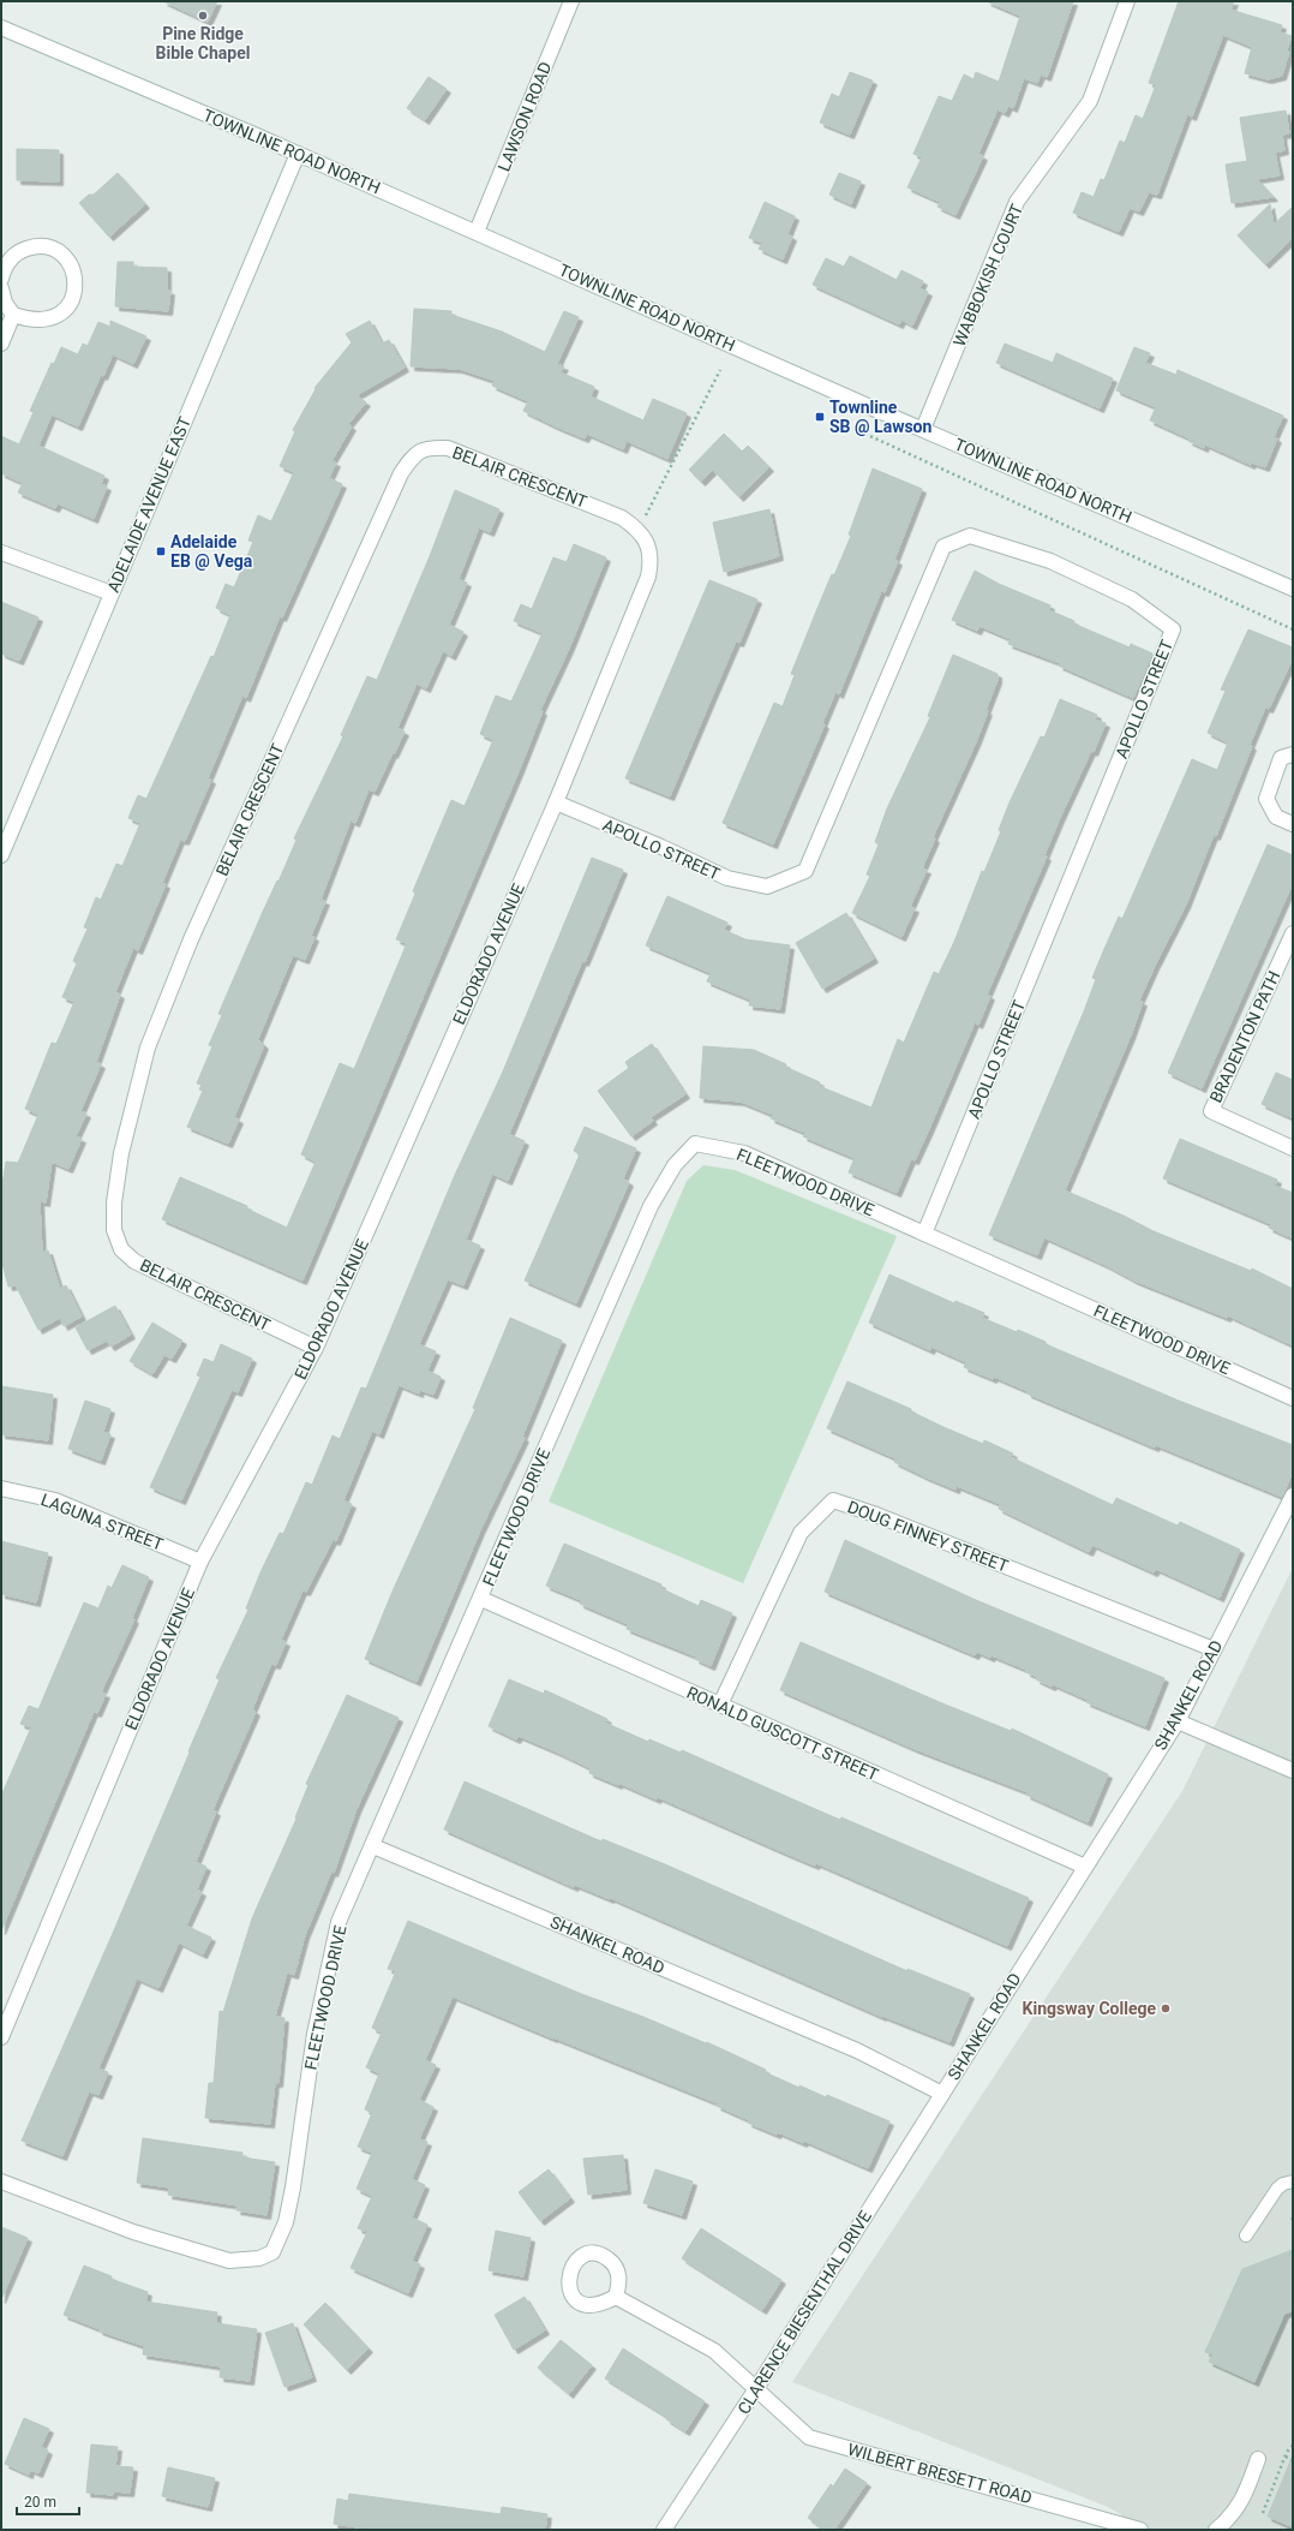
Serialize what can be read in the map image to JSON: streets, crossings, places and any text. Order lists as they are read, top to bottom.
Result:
{
  "streets": {
    "street": [
      "LAWSON ROAD",
      "TOWNLINE ROAD NORTH",
      "WABBOKISH COURT",
      "BELAIR CRESCENT",
      "ADELAIDE AVENUE EAST",
      "APOLLO STREET",
      "ELDORADO AVENUE",
      "BRADENTON PATH",
      "FLEETWOOD DRIVE",
      "LAGUNA STREET",
      "DOUG FINNEY STREET",
      "SHANKEL ROAD",
      "RONALD GUSCOTT STREET",
      "CLARENCE BIESENTHAL DRIVE",
      "WILBERT BRESETT ROAD"
    ]
  },
  "crossings": [
    ["LAWSON ROAD", "TOWNLINE ROAD NORTH"],
    ["TOWNLINE ROAD NORTH", "WABBOKISH COURT"],
    ["TOWNLINE ROAD NORTH", "ADELAIDE AVENUE EAST"],
    ["BELAIR CRESCENT", "ELDORADO AVENUE"],
    ["APOLLO STREET", "ELDORADO AVENUE"],
    ["APOLLO STREET", "FLEETWOOD DRIVE"],
    ["ELDORADO AVENUE", "LAGUNA STREET"],
    ["FLEETWOOD DRIVE", "SHANKEL ROAD"],
    ["FLEETWOOD DRIVE", "RONALD GUSCOTT STREET"],
    ["DOUG FINNEY STREET", "SHANKEL ROAD"],
    ["DOUG FINNEY STREET", "RONALD GUSCOTT STREET"],
    ["SHANKEL ROAD", "RONALD GUSCOTT STREET"],
    ["SHANKEL ROAD", "CLARENCE BIESENTHAL DRIVE"],
    ["CLARENCE BIESENTHAL DRIVE", "WILBERT BRESETT ROAD"]
  ],
  "places": {
    "other": ["Pine Ridge Bible Chapel", "Kingsway College"],
    "transit": ["Townline SB @ Lawson", "Adelaide EB @ Vega"]
  },
  "scale_bar": "20 m"
}
